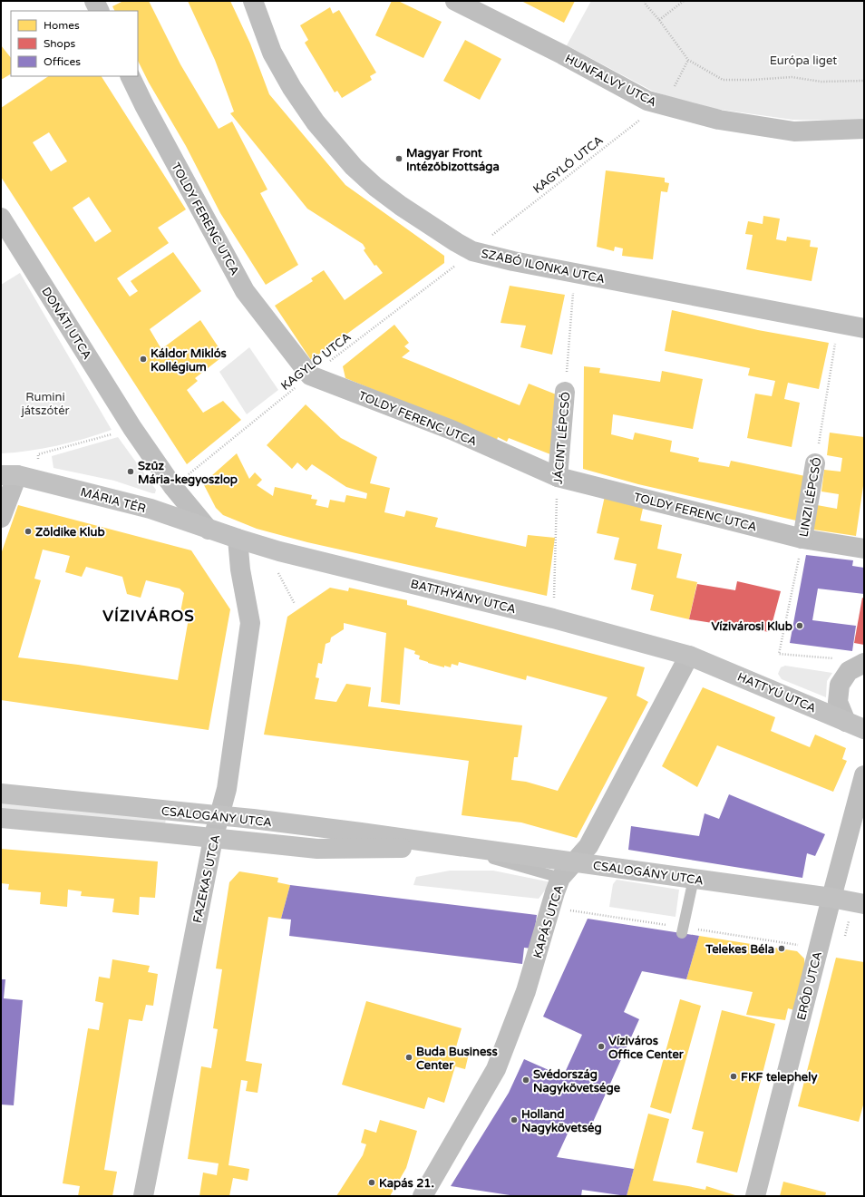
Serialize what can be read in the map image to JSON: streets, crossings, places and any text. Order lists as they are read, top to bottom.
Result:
{
  "streets": {
    "street": [
      "HUNFALVY UTCA",
      "TOLDY FERENC UTCA",
      "SZABÓ ILONKA UTCA",
      "DONÁTI UTCA",
      "JÁCINT LÉPCSŐ",
      "LINZI LÉPCSŐ",
      "MÁRIA TÉR",
      "BATTHYÁNY UTCA",
      "HATTYÚ UTCA",
      "CSALOGÁNY UTCA",
      "FAZEKAS UTCA",
      "KAPÁS UTCA",
      "ERŐD UTCA"
    ],
    "path": ["KAGYLÓ UTCA"]
  },
  "crossings": [
    ["HUNFALVY UTCA", "KAGYLÓ UTCA"],
    ["KAGYLÓ UTCA", "TOLDY FERENC UTCA"],
    ["TOLDY FERENC UTCA", "JÁCINT LÉPCSŐ"],
    ["TOLDY FERENC UTCA", "LINZI LÉPCSŐ"],
    ["SZABÓ ILONKA UTCA", "JÁCINT LÉPCSŐ"],
    ["DONÁTI UTCA", "MÁRIA TÉR"],
    ["MÁRIA TÉR", "BATTHYÁNY UTCA"],
    ["MÁRIA TÉR", "FAZEKAS UTCA"],
    ["BATTHYÁNY UTCA", "HATTYÚ UTCA"],
    ["BATTHYÁNY UTCA", "FAZEKAS UTCA"],
    ["BATTHYÁNY UTCA", "KAPÁS UTCA"],
    ["HATTYÚ UTCA", "KAPÁS UTCA"],
    ["CSALOGÁNY UTCA", "FAZEKAS UTCA"],
    ["CSALOGÁNY UTCA", "KAPÁS UTCA"],
    ["CSALOGÁNY UTCA", "ERŐD UTCA"]
  ],
  "districts": ["VÍZIVÁROS"],
  "parks": ["Európa liget", "Rumini játszótér"],
  "places": [
    "Magyar Front Intézőbizottsága",
    "Káldor Miklós Kollégium",
    "Szűz Mária-kegyoszlop",
    "Zöldike Klub",
    "Vízivárosi Klub",
    "Telekes Béla",
    "Víziváros Office Center",
    "Buda Business Center",
    "FKF telephely",
    "Svédország Nagykövetsége",
    "Holland Nagykövetség",
    "Kapás 21."
  ],
  "legend": ["Homes", "Shops", "Offices"]
}
